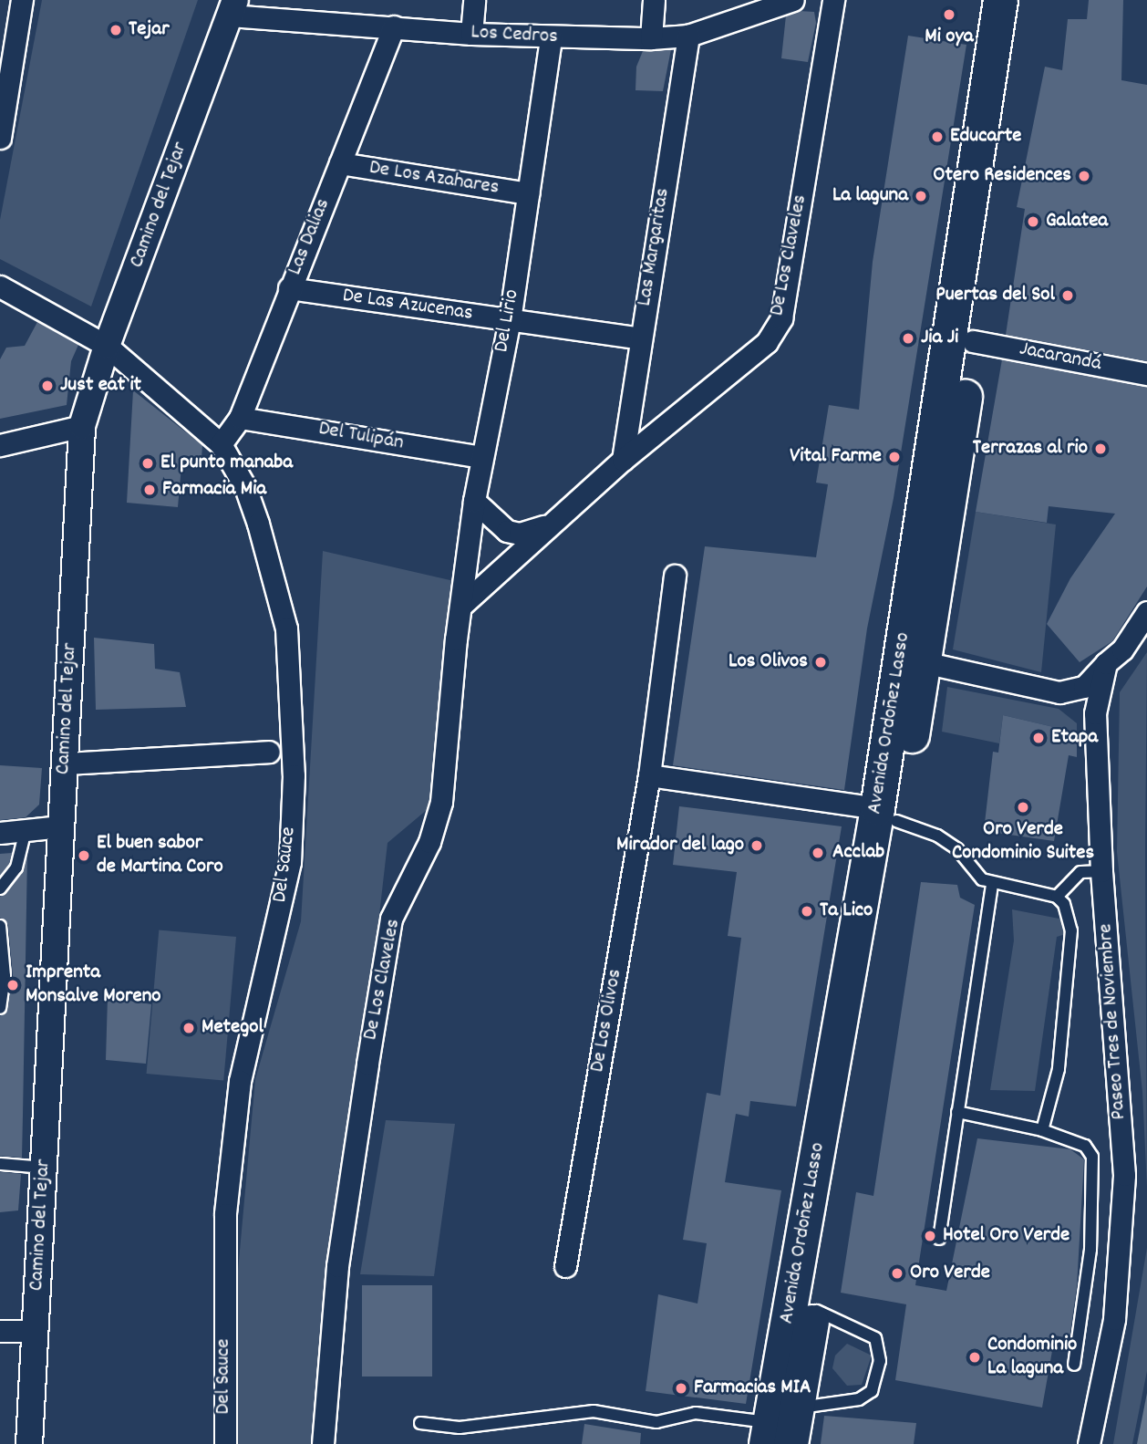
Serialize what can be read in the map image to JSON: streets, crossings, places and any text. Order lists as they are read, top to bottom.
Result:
{
  "streets": {
    "main road": ["Avenida Ordoñez Lasso"],
    "street": [
      "Los Cedros",
      "De Los Azahares",
      "Camino del Tejar",
      "Las Dalias",
      "Las Margaritas",
      "De Los Claveles",
      "De Las Azucenas",
      "Del Lirio",
      "Jacarandá",
      "Del Tulipán",
      "Del Sauce",
      "De Los Olivos",
      "Paseo Tres de Noviembre"
    ]
  },
  "crossings": [
    ["Los Cedros", "Camino del Tejar"],
    ["Los Cedros", "Las Dalias"],
    ["Los Cedros", "Las Margaritas"],
    ["Los Cedros", "Del Lirio"],
    ["De Los Azahares", "Las Dalias"],
    ["De Los Azahares", "Del Lirio"],
    ["Camino del Tejar", "Del Sauce"],
    ["Las Dalias", "De Las Azucenas"],
    ["Las Dalias", "Del Tulipán"],
    ["Las Dalias", "Del Sauce"],
    ["Las Margaritas", "De Los Claveles"],
    ["Las Margaritas", "De Las Azucenas"],
    ["De Los Claveles", "Del Lirio"],
    ["De Las Azucenas", "Del Lirio"],
    ["Del Lirio", "Del Tulipán"],
    ["Jacarandá", "Avenida Ordoñez Lasso"]
  ],
  "places": [
    "Mi oya",
    "Tejar",
    "Educarte",
    "Otero Residences",
    "La laguna",
    "Galatea",
    "Puertas del Sol",
    "Jia Ji",
    "Just eat it",
    "Terrazas al rio",
    "Vital Farme",
    "El punto manaba",
    "Farmacia Mia",
    "Los Olivos",
    "Etapa",
    "Oro Verde Condominio Suites",
    "Mirador del lago",
    "Acclab",
    "El buen sabor de Martina Coro",
    "Ta Lico",
    "Imprenta Monsalve Moreno",
    "Metegol",
    "Hotel Oro Verde",
    "Oro Verde",
    "Condominio La laguna",
    "Farmacias MIA"
  ]
}
